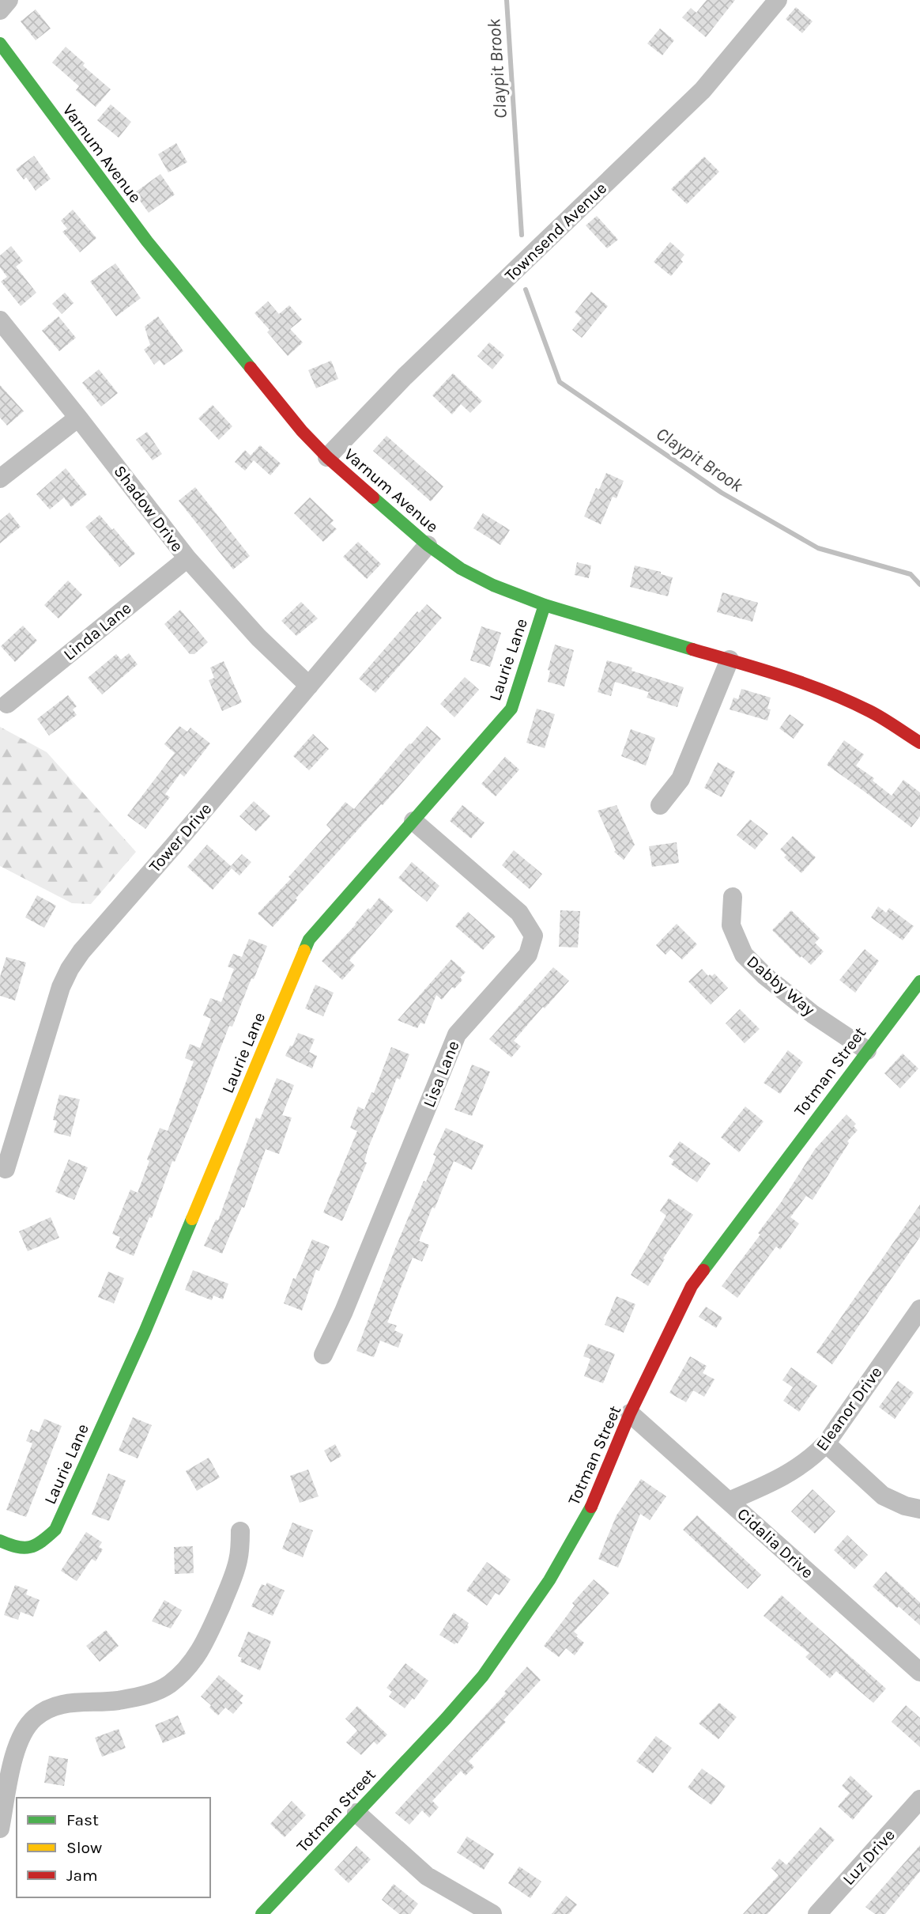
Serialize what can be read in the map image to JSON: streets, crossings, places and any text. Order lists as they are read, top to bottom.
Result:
{
  "streets": {
    "street": [
      "Varnum Avenue",
      "Townsend Avenue",
      "Shadow Drive",
      "Linda Lane",
      "Laurie Lane",
      "Tower Drive",
      "Dabby Way",
      "Totman Street",
      "Lisa Lane",
      "Eleanor Drive",
      "Cidalia Drive",
      "Luz Drive"
    ]
  },
  "crossings": [
    ["Varnum Avenue", "Townsend Avenue"],
    ["Varnum Avenue", "Laurie Lane"],
    ["Varnum Avenue", "Tower Drive"],
    ["Shadow Drive", "Linda Lane"],
    ["Shadow Drive", "Tower Drive"],
    ["Laurie Lane", "Lisa Lane"],
    ["Dabby Way", "Totman Street"],
    ["Totman Street", "Cidalia Drive"],
    ["Eleanor Drive", "Cidalia Drive"]
  ],
  "water": ["Claypit Brook"],
  "legend": ["Fast", "Slow", "Jam"]
}
